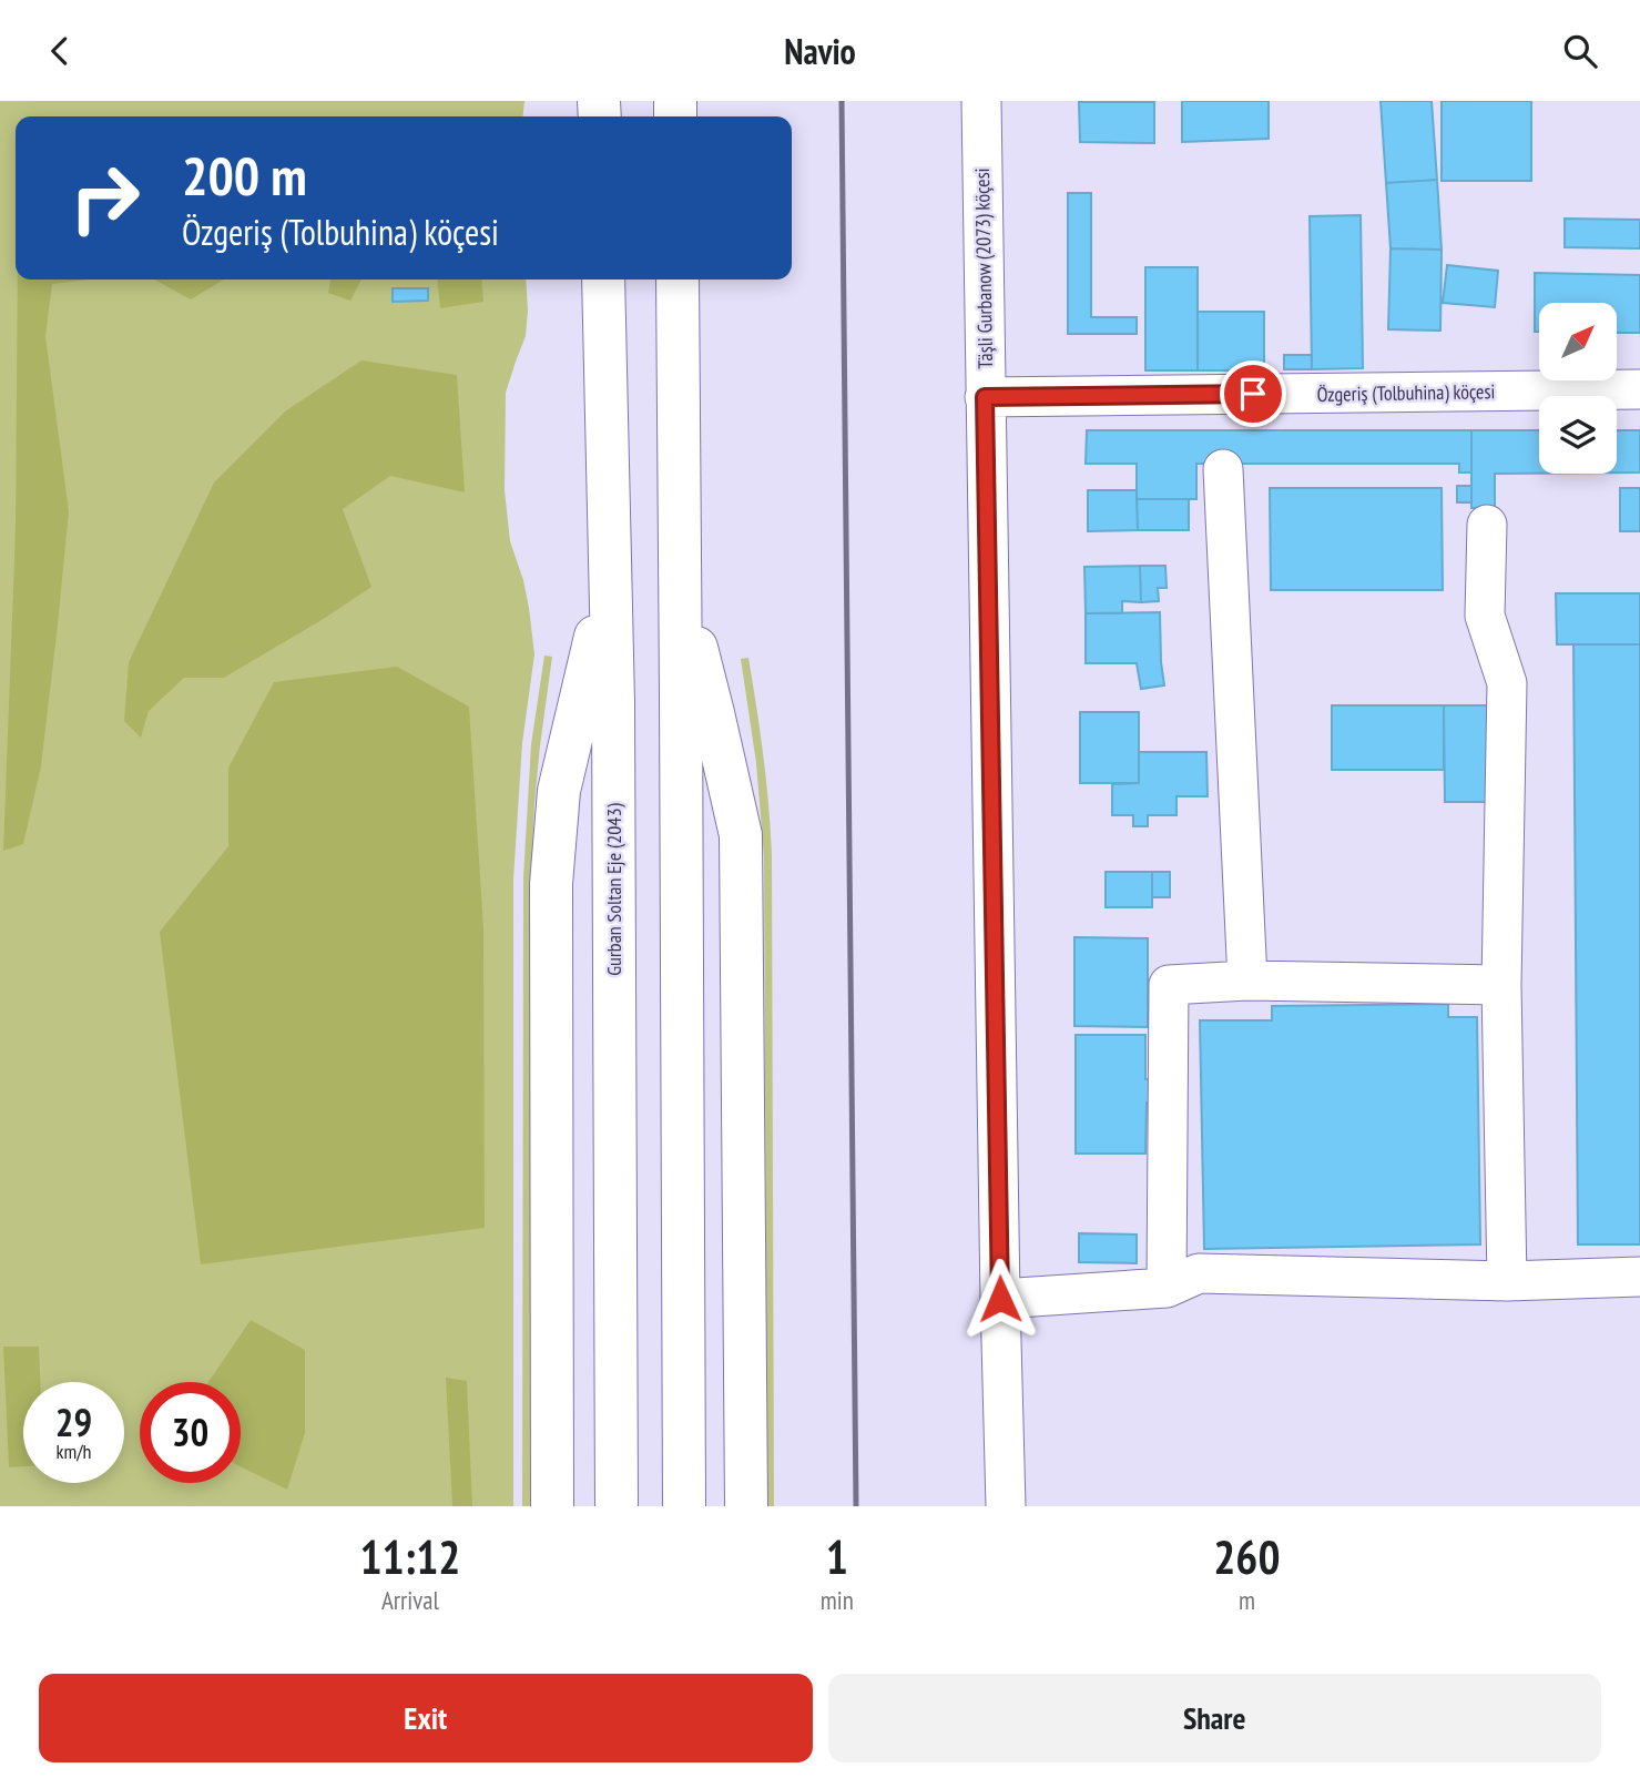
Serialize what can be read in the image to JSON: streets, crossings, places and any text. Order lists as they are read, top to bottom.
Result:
{
  "streets": {
    "highway": ["Gurban Soltan Eje (2043)"],
    "street": ["Täşli Gurbanow (2073) köçesi", "Özgeriş (Tolbuhina) köçesi"]
  },
  "crossings": [
    ["Täşli Gurbanow (2073) köçesi", "Özgeriş (Tolbuhina) köçesi"]
  ],
  "north": "top right",
  "page": {
    "header": "Navio",
    "turn": ["200 m", "Özgeriş (Tolbuhina) köçesi"],
    "speed": "29 km/h",
    "limit": "30",
    "eta": [
      "11:12",
      "Arrival",
      "1",
      "min",
      "260",
      "m"
    ],
    "buttons": ["Exit", "Share"]
  }
}
